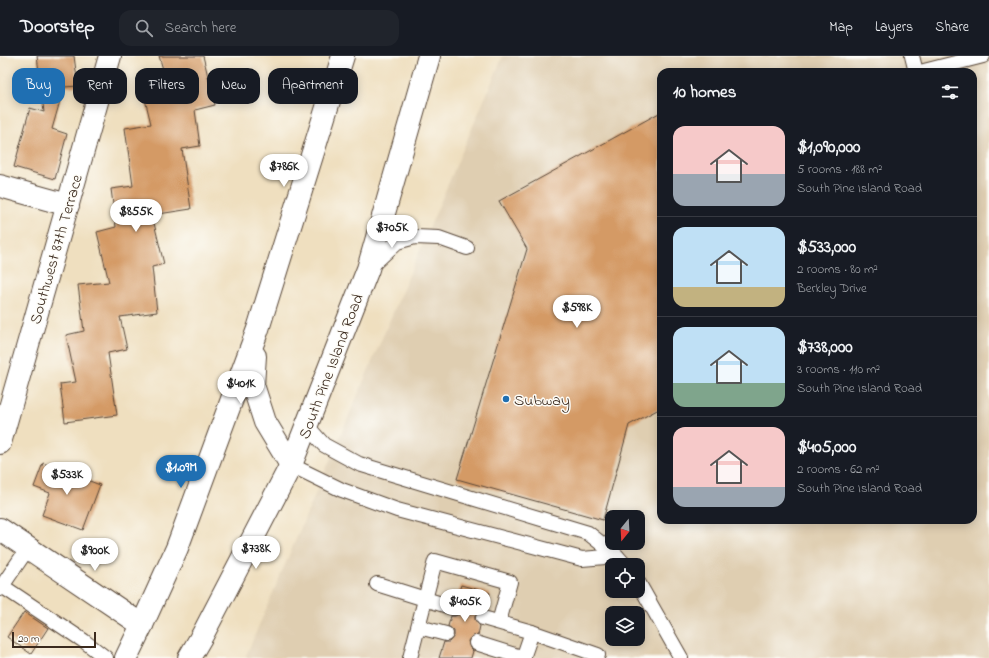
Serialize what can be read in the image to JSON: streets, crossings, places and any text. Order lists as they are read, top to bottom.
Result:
{
  "streets": {
    "main road": ["Southwest 87th Terrace", "South Pine Island Road"]
  },
  "places": ["Subway"],
  "scale_bar": "20 m",
  "north": "bottom",
  "page": {
    "header": "Doorstep",
    "search": "Search here",
    "nav": ["Map", "Layers", "Share"],
    "chip": [
      "Buy",
      "Rent",
      "Filters",
      "New",
      "Apartment"
    ],
    "heading": "10 homes",
    "list": [
      {
        "name": "$1,090,000",
        "note": "5 rooms · 188 m² · South Pine Island Road"
      },
      {
        "name": "$533,000",
        "note": "2 rooms · 80 m² · Berkley Drive"
      },
      {
        "name": "$738,000",
        "note": "3 rooms · 110 m² · South Pine Island Road"
      },
      {
        "name": "$405,000",
        "note": "2 rooms · 62 m² · South Pine Island Road"
      }
    ],
    "price": [
      "$786K",
      "$855K",
      "$705K",
      "$598K",
      "$401K",
      "$1.09M",
      "$533K",
      "$738K",
      "$900K",
      "$405K"
    ],
    "scale": "20 m"
  }
}
